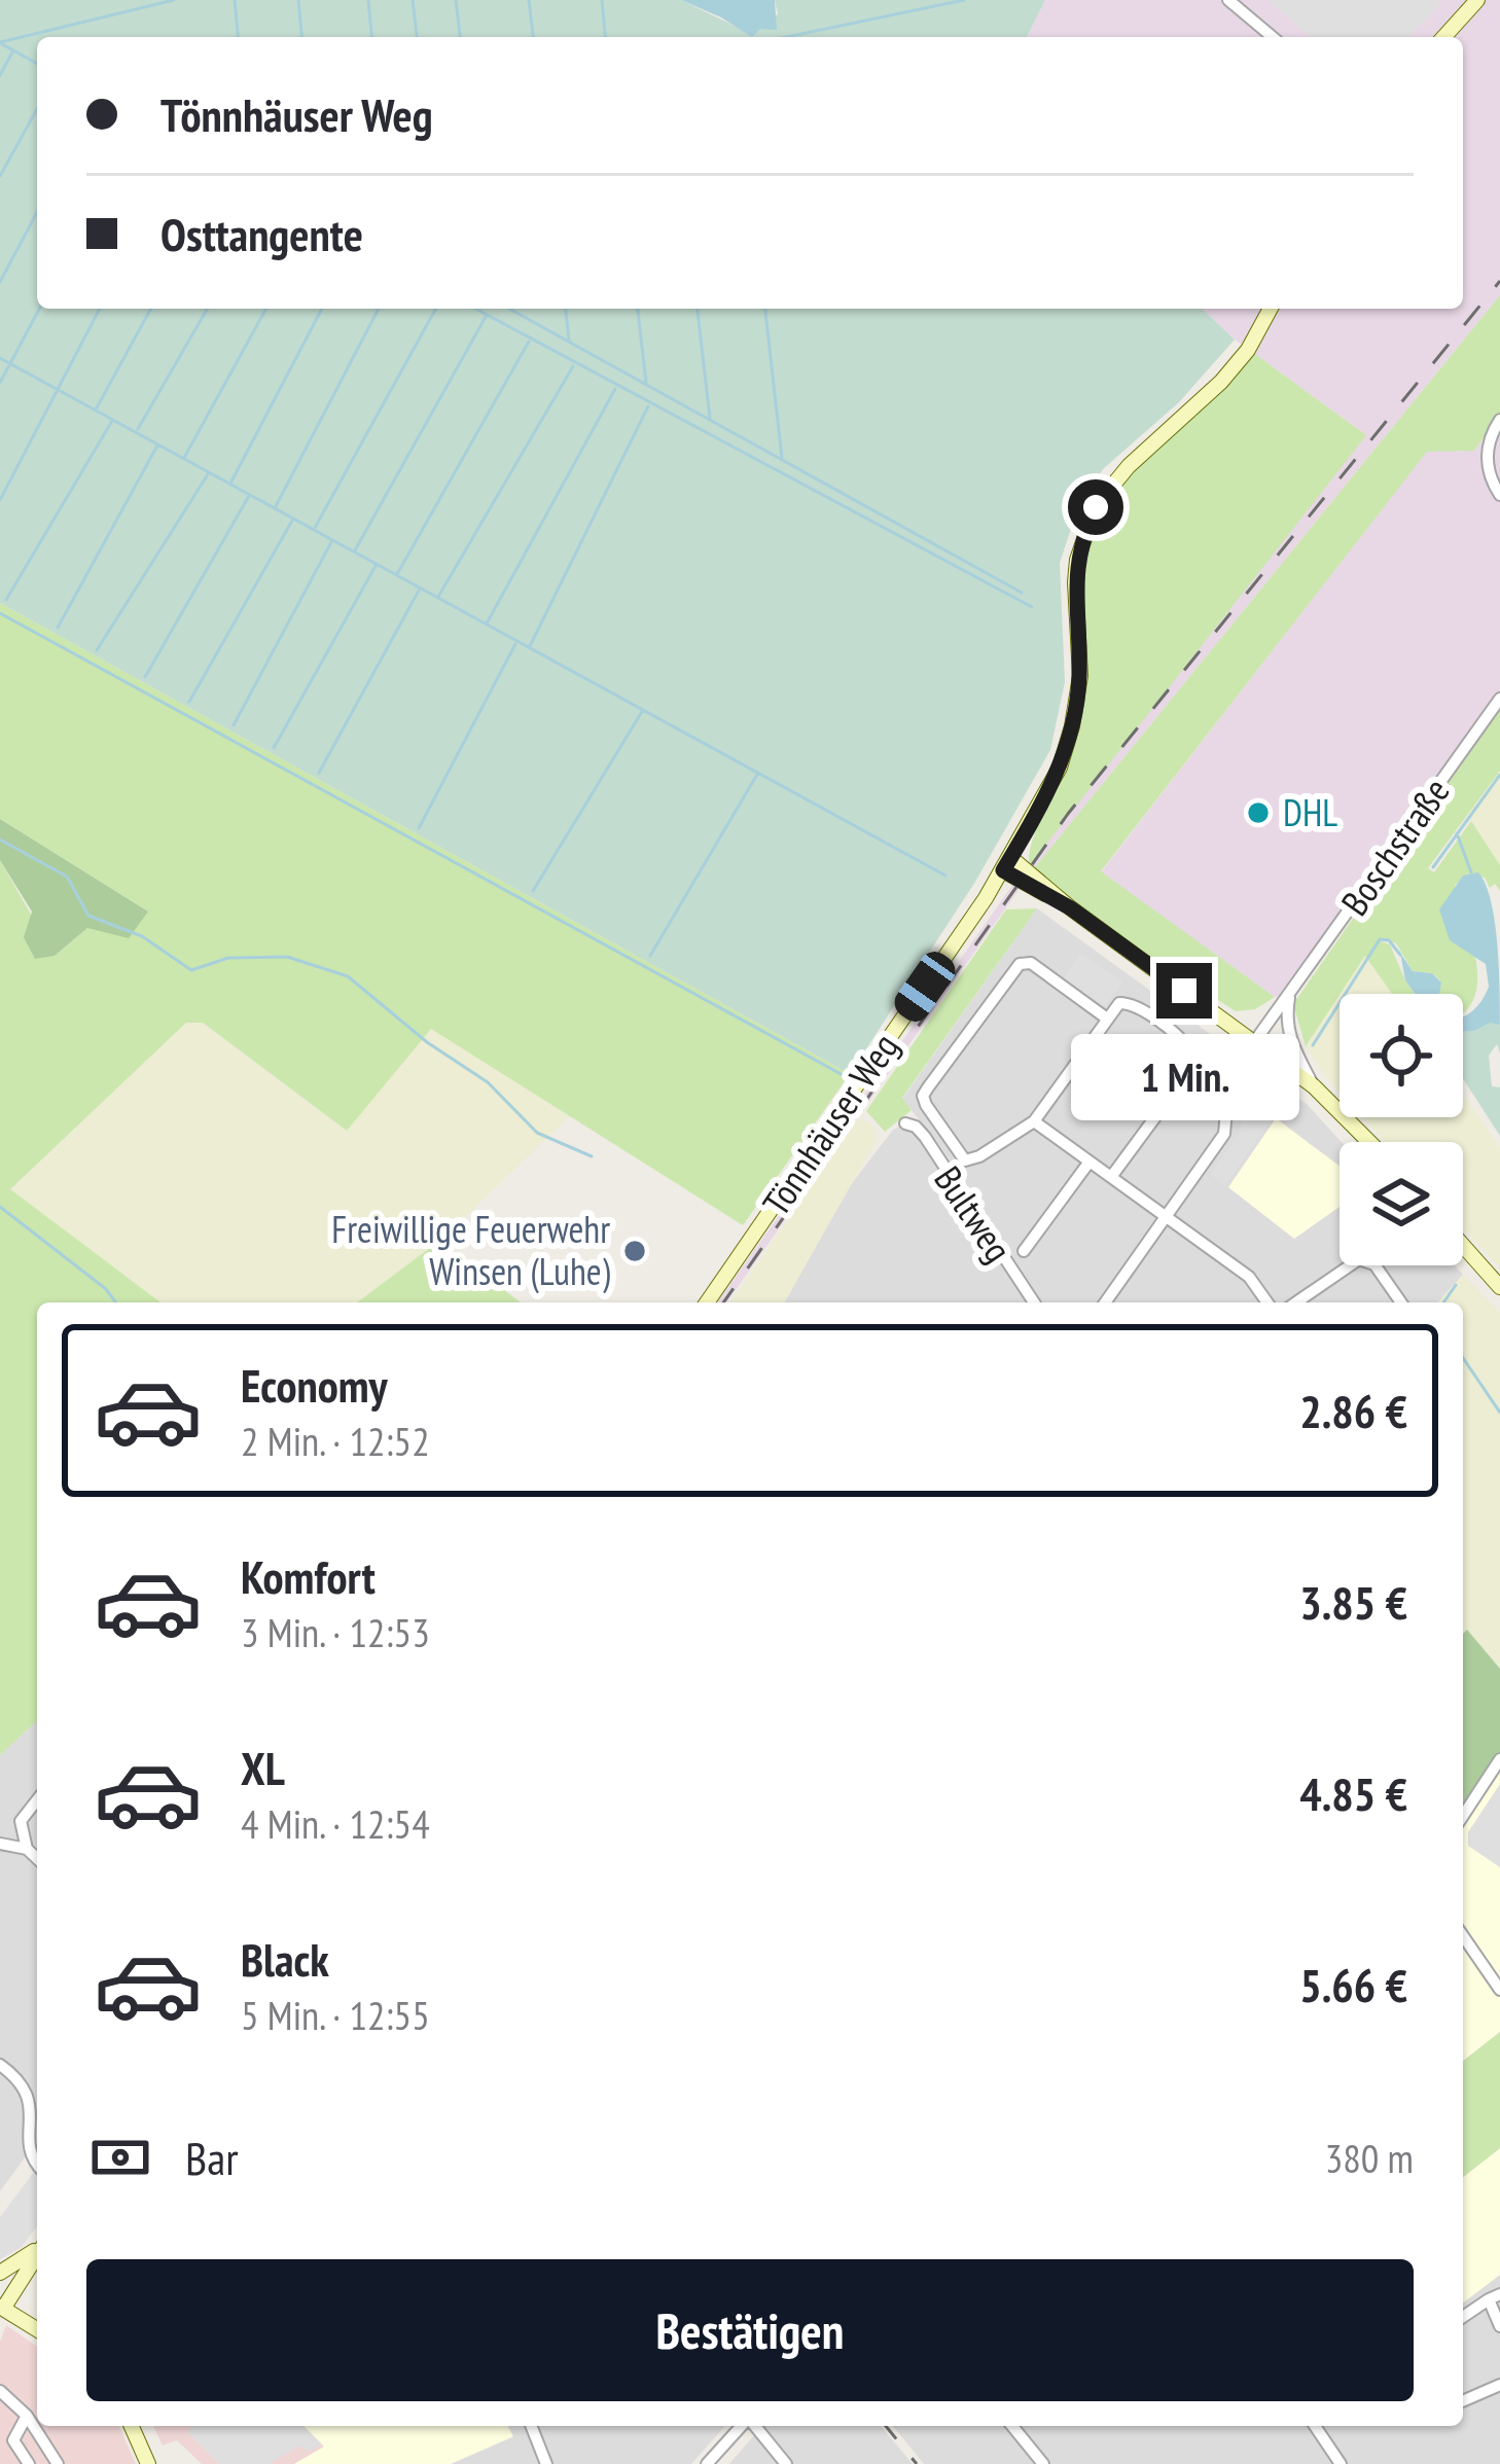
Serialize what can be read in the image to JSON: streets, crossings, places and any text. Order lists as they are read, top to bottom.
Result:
{
  "streets": {
    "main road": ["Tönnhäuser Weg"],
    "street": ["Boschstraße", "Bultweg"]
  },
  "places": ["DHL", "Freiwillige Feuerwehr Winsen (Luhe)"],
  "page": {
    "banner": ["Tönnhäuser Weg", "Osttangente"],
    "bubble": "1 Min.",
    "list": [
      {
        "name": "Economy",
        "note": "2 Min. · 12:52",
        "value": "2.86 €"
      },
      {
        "name": "Komfort",
        "note": "3 Min. · 12:53",
        "value": "3.85 €"
      },
      {
        "name": "XL",
        "note": "4 Min. · 12:54",
        "value": "4.85 €"
      },
      {
        "name": "Black",
        "note": "5 Min. · 12:55",
        "value": "5.66 €"
      }
    ],
    "pay": ["Bar", "380 m"],
    "buttons": "Bestätigen"
  }
}
